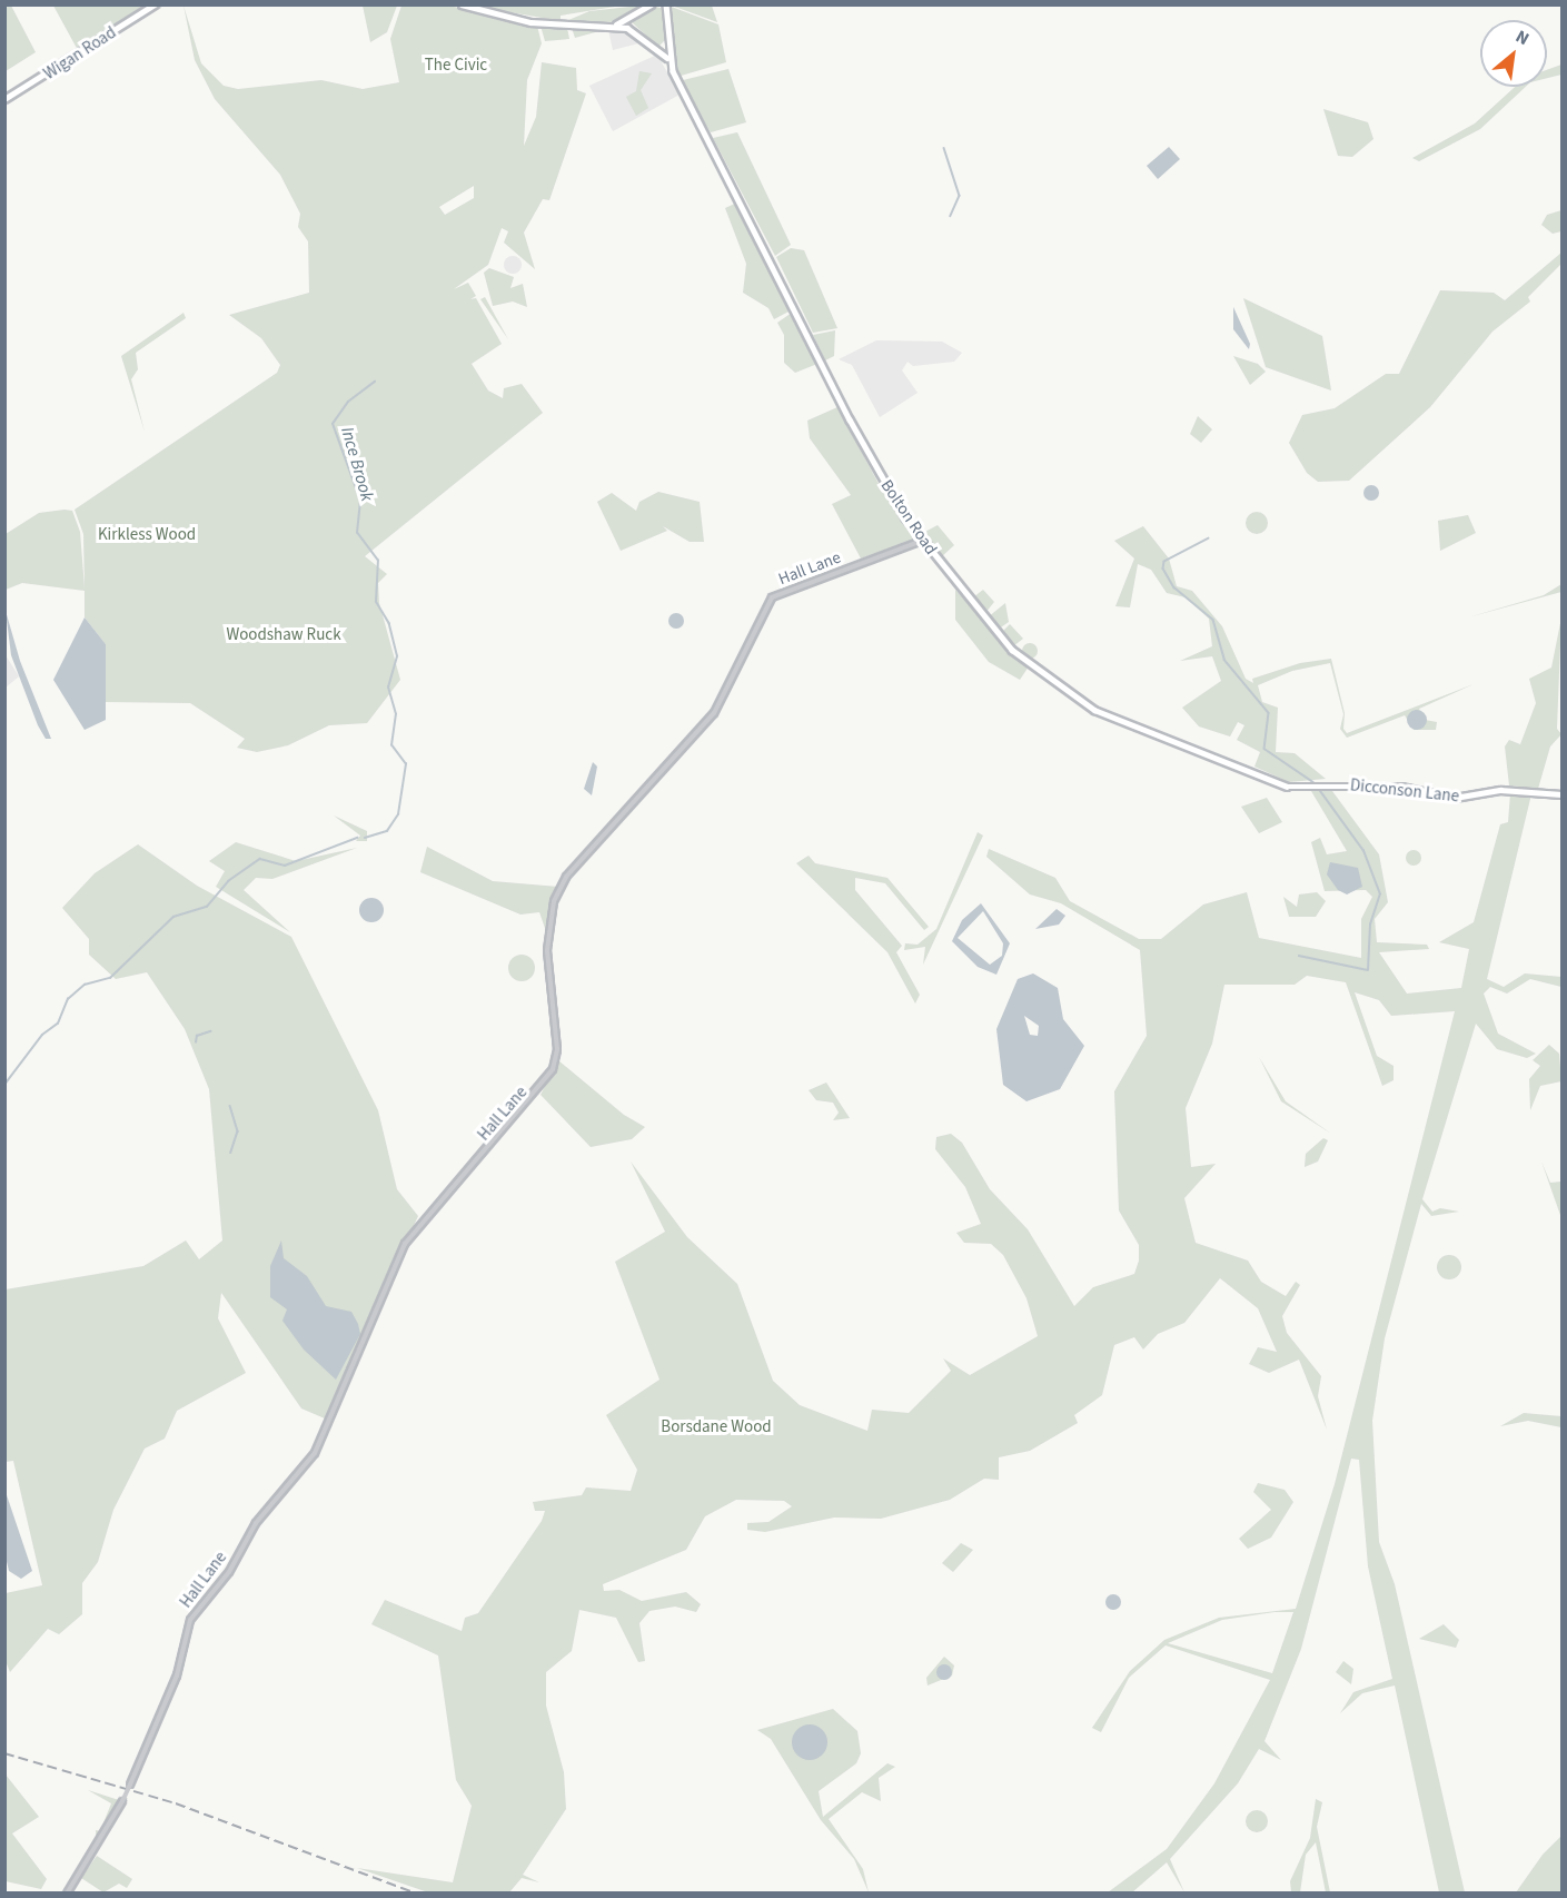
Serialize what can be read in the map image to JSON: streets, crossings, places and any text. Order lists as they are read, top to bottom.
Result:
{
  "streets": {
    "main road": ["Wigan Road", "Bolton Road", "Dicconson Lane"],
    "street": ["Hall Lane"]
  },
  "crossings": [
    ["Bolton Road", "Hall Lane"],
    ["Bolton Road", "Dicconson Lane"]
  ],
  "water": ["Ince Brook"],
  "parks": [
    "The Civic",
    "Kirkless Wood",
    "Woodshaw Ruck",
    "Borsdane Wood"
  ],
  "north": "top right"
}
